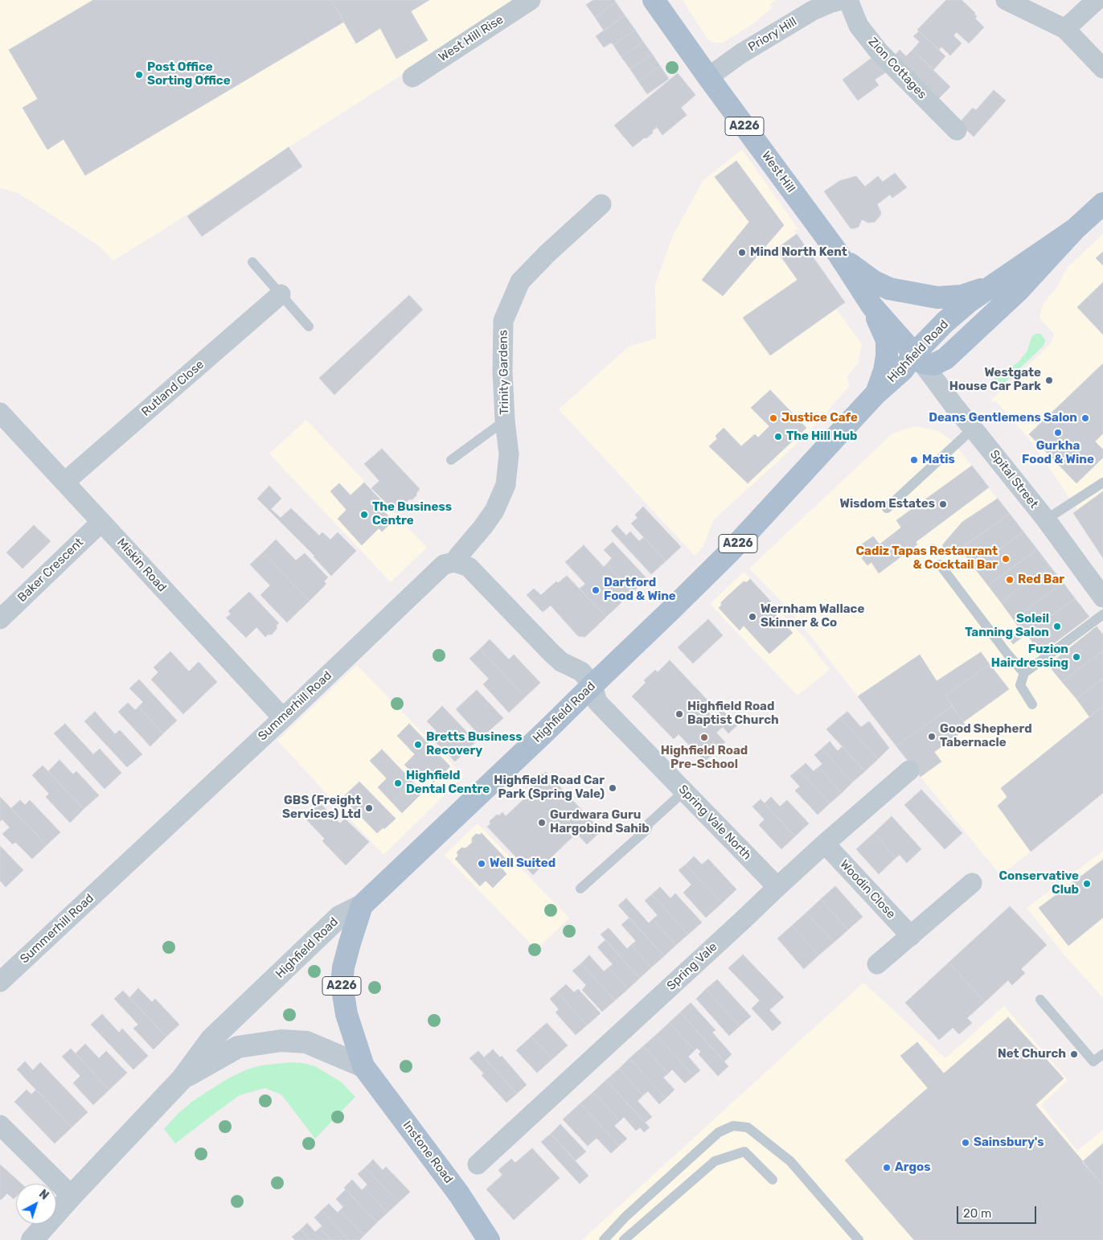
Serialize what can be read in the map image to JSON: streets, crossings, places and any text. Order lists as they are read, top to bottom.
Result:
{
  "streets": {
    "main road": [
      "A226",
      "West Hill",
      "Highfield Road",
      "Instone Road"
    ],
    "street": [
      "Priory Hill",
      "West Hill Rise",
      "Zion Cottages",
      "Trinity Gardens",
      "Rutland Close",
      "Spital Street",
      "Miskin Road",
      "Baker Crescent",
      "Summerhill Road",
      "Spring Vale North",
      "Woodin Close",
      "Spring Vale"
    ]
  },
  "crossings": [
    ["Priory Hill", "West Hill"],
    ["A226", "West Hill"],
    ["A226", "Highfield Road"],
    ["A226", "Spital Street"],
    ["West Hill", "Highfield Road"],
    ["Highfield Road", "Spital Street"],
    ["Highfield Road", "Spring Vale North"],
    ["Highfield Road", "Instone Road"],
    ["Trinity Gardens", "Summerhill Road"],
    ["Rutland Close", "Miskin Road"],
    ["Miskin Road", "Baker Crescent"],
    ["Miskin Road", "Summerhill Road"],
    ["Spring Vale North", "Spring Vale"],
    ["Woodin Close", "Spring Vale"]
  ],
  "places": [
    "Post Office Sorting Office",
    "Mind North Kent",
    "Westgate House Car Park",
    "Justice Cafe",
    "Deans Gentlemens Salon",
    "Gurkha Food & Wine",
    "The Hill Hub",
    "Matis",
    "Wisdom Estates",
    "The Business Centre",
    "Cadiz Tapas Restaurant & Cocktail Bar",
    "Red Bar",
    "Dartford Food & Wine",
    "Wernham Wallace Skinner & Co",
    "Soleil Tanning Salon",
    "Fuzion Hairdressing",
    "Highfield Road Baptist Church",
    "Good Shepherd Tabernacle",
    "Highfield Road Pre-School",
    "Bretts Business Recovery",
    "Highfield Dental Centre",
    "Highfield Road Car Park (Spring Vale)",
    "GBS (Freight Services) Ltd",
    "Gurdwara Guru Hargobind Sahib",
    "Well Suited",
    "Conservative Club",
    "Net Church",
    "Sainsbury's",
    "Argos"
  ],
  "scale_bar": "20 m",
  "north": "top right"
}
